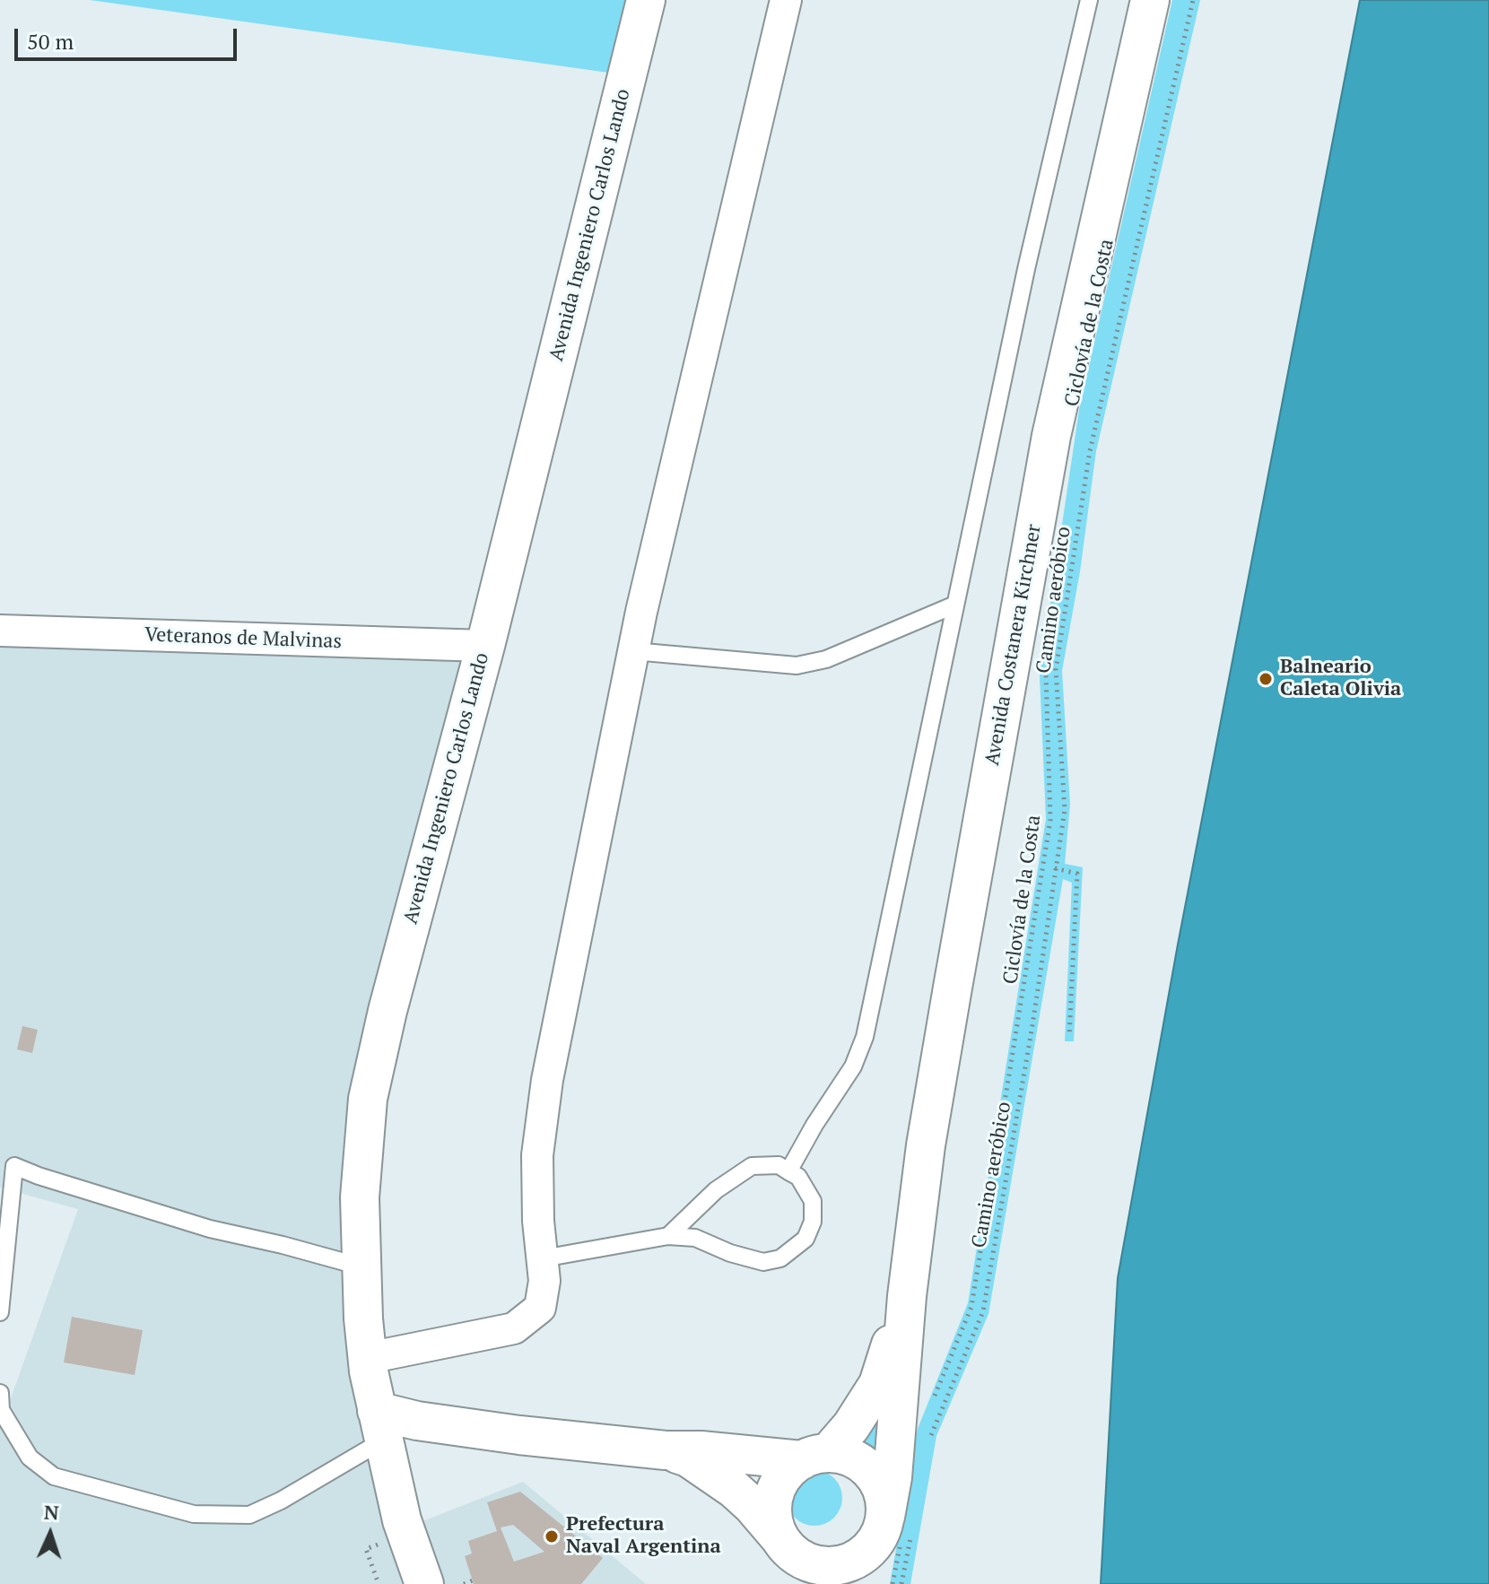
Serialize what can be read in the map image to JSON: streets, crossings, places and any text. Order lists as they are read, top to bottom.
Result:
{
  "streets": {
    "street": ["Avenida Ingeniero Carlos Lando", "Veteranos de Malvinas", "Avenida Costanera Kirchner"],
    "path": ["Ciclovía de la Costa", "Camino aeróbico"]
  },
  "crossings": [
    ["Avenida Ingeniero Carlos Lando", "Veteranos de Malvinas"]
  ],
  "places": ["Balneario Caleta Olivia", "Prefectura Naval Argentina"],
  "scale_bar": "50 m",
  "north": "top"
}
